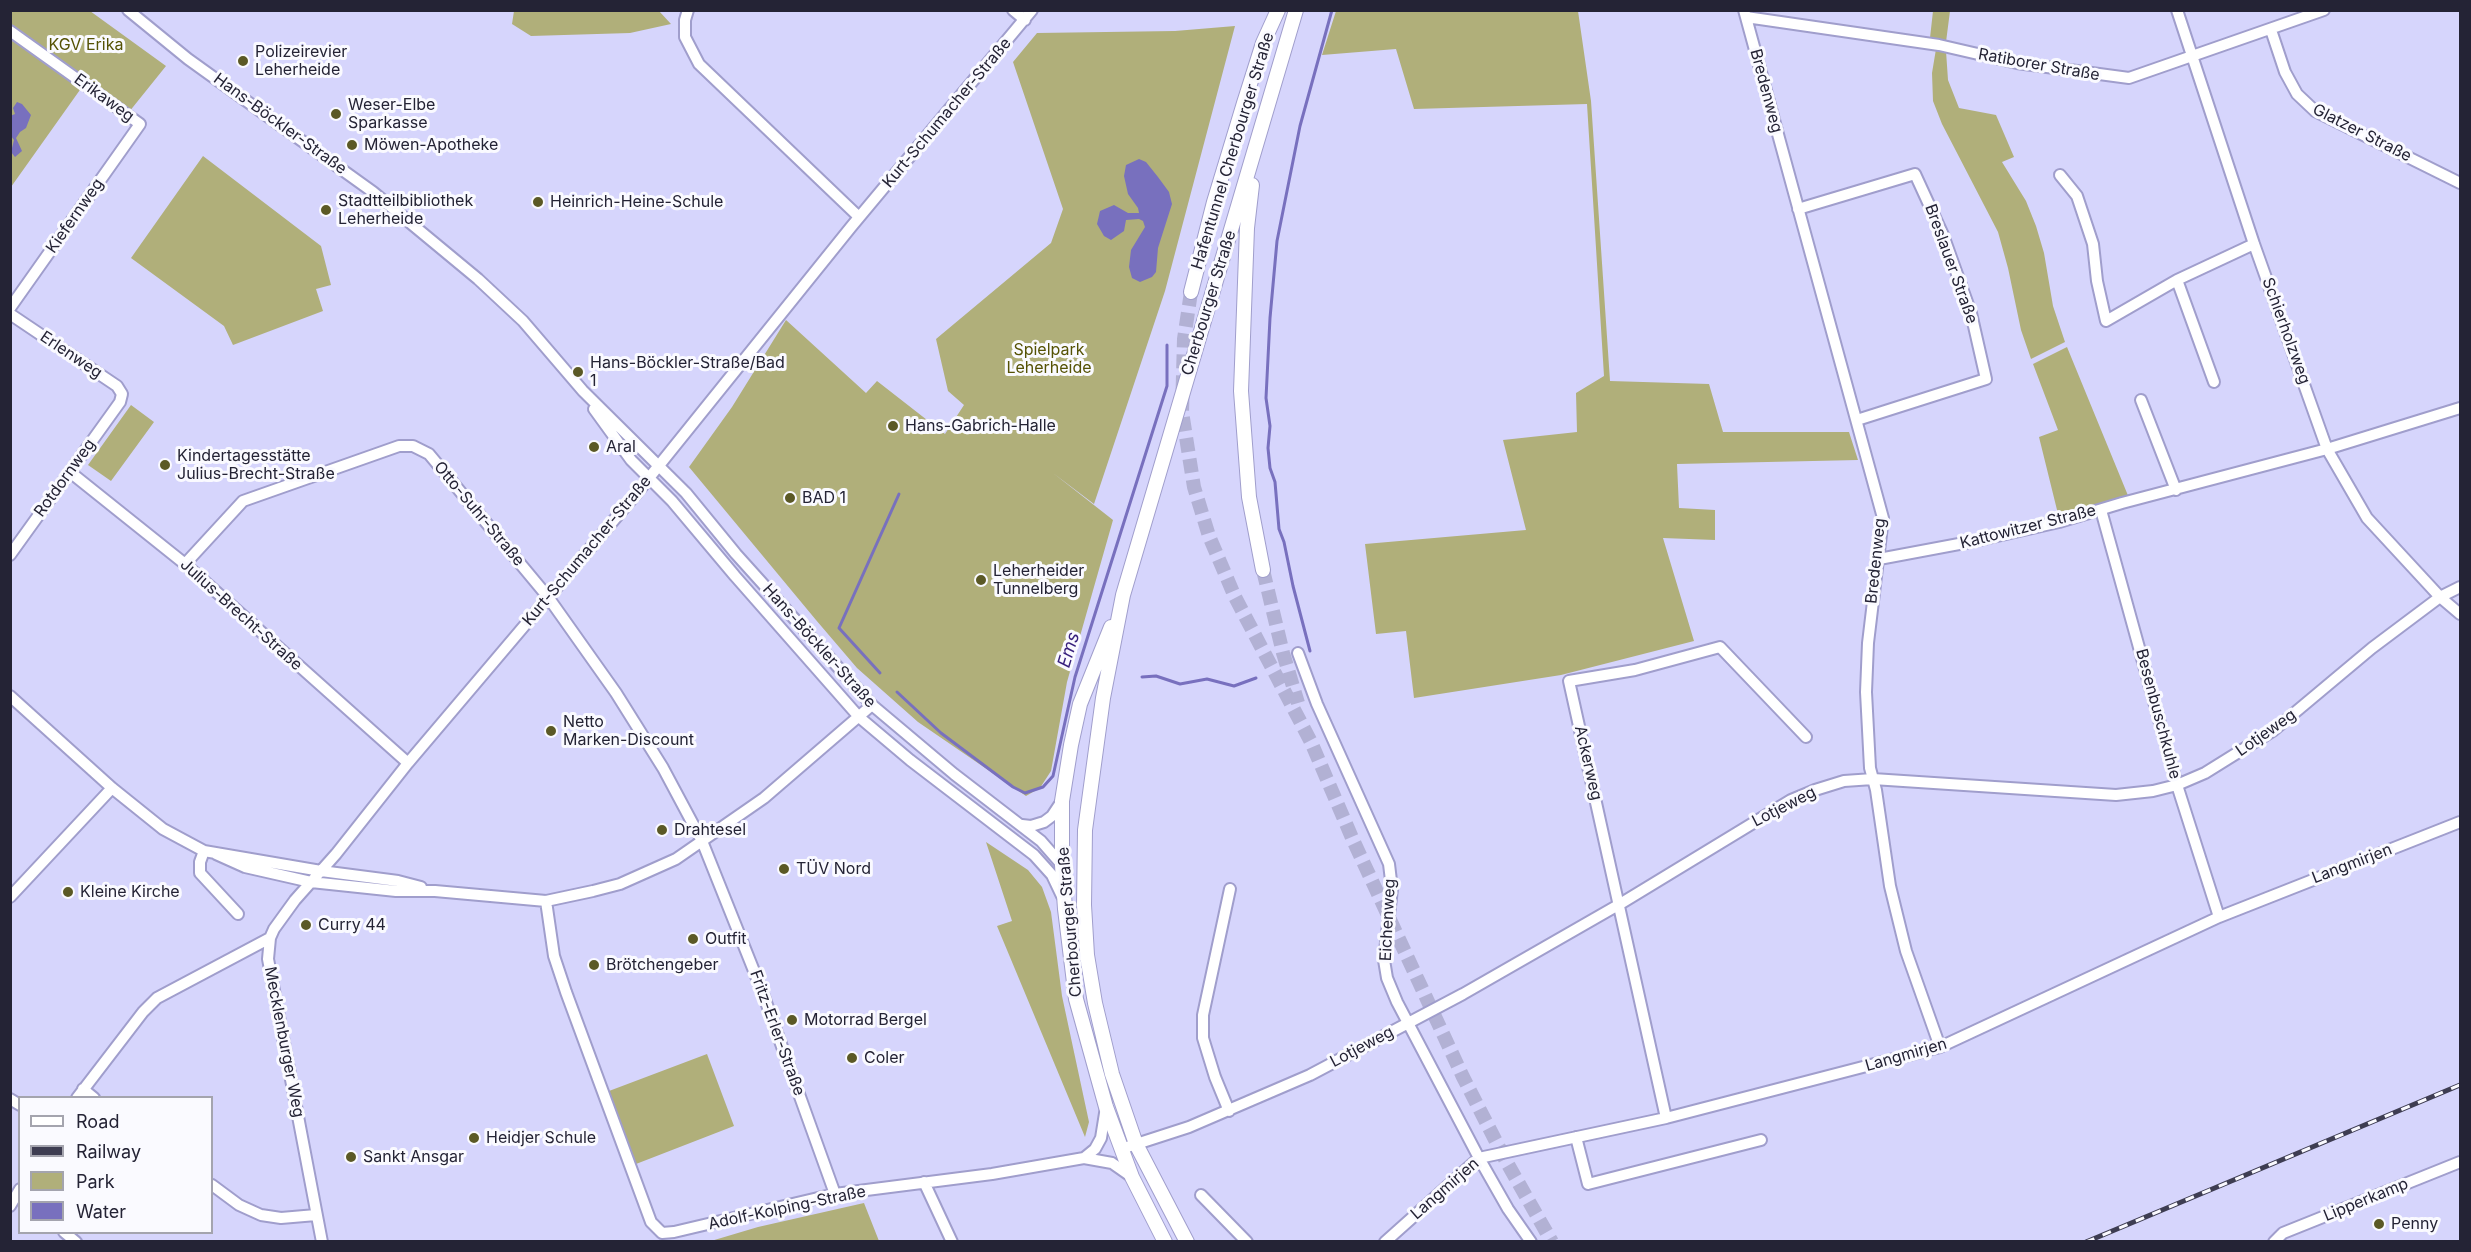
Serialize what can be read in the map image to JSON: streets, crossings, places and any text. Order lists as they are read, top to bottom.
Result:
{
  "streets": {
    "main road": ["Hafentunnel Cherbourger Straße", "Cherbourger Straße"],
    "street": [
      "Ratiborer Straße",
      "Bredenweg",
      "Erikaweg",
      "Kurt-Schumacher-Straße",
      "Hans-Böckler-Straße",
      "Glatzer Straße",
      "Kiefernweg",
      "Breslauer Straße",
      "Schierholzweg",
      "Erlenweg",
      "Rotdornweg",
      "Otto-Suhr-Straße",
      "Kattowitzer Straße",
      "Julius-Brecht-Straße",
      "Besenbuschkuhle",
      "Lotjeweg",
      "Ackerweg",
      "Langmirjen",
      "Eichenweg",
      "Fritz-Erler-Straße",
      "Mecklenburger Weg",
      "Lipperkamp",
      "Adolf-Kolping-Straße"
    ]
  },
  "crossings": [
    ["Ratiborer Straße", "Bredenweg"],
    ["Ratiborer Straße", "Glatzer Straße"],
    ["Ratiborer Straße", "Schierholzweg"],
    ["Bredenweg", "Breslauer Straße"],
    ["Bredenweg", "Kattowitzer Straße"],
    ["Bredenweg", "Lotjeweg"],
    ["Bredenweg", "Langmirjen"],
    ["Erikaweg", "Kiefernweg"],
    ["Kurt-Schumacher-Straße", "Hans-Böckler-Straße"],
    ["Kurt-Schumacher-Straße", "Otto-Suhr-Straße"],
    ["Kurt-Schumacher-Straße", "Julius-Brecht-Straße"],
    ["Kurt-Schumacher-Straße", "Fritz-Erler-Straße"],
    ["Hans-Böckler-Straße", "Cherbourger Straße"],
    ["Hafentunnel Cherbourger Straße", "Cherbourger Straße"],
    ["Cherbourger Straße", "Lotjeweg"],
    ["Cherbourger Straße", "Adolf-Kolping-Straße"],
    ["Schierholzweg", "Kattowitzer Straße"],
    ["Schierholzweg", "Lotjeweg"],
    ["Erlenweg", "Rotdornweg"],
    ["Rotdornweg", "Julius-Brecht-Straße"],
    ["Otto-Suhr-Straße", "Julius-Brecht-Straße"],
    ["Otto-Suhr-Straße", "Fritz-Erler-Straße"],
    ["Kattowitzer Straße", "Besenbuschkuhle"],
    ["Besenbuschkuhle", "Lotjeweg"],
    ["Besenbuschkuhle", "Langmirjen"],
    ["Lotjeweg", "Ackerweg"],
    ["Lotjeweg", "Eichenweg"],
    ["Ackerweg", "Langmirjen"],
    ["Langmirjen", "Eichenweg"],
    ["Fritz-Erler-Straße", "Adolf-Kolping-Straße"]
  ],
  "water": ["Ems"],
  "parks": ["KGV Erika", "Spielpark Leherheide"],
  "places": [
    "Polizeirevier Leherheide",
    "Weser-Elbe Sparkasse",
    "Möwen-Apotheke",
    "Heinrich-Heine-Schule",
    "Stadtteilbibliothek Leherheide",
    "Hans-Böckler-Straße/Bad 1",
    "Hans-Gabrich-Halle",
    "Aral",
    "Kindertagesstätte Julius-Brecht-Straße",
    "BAD 1",
    "Leherheider Tunnelberg",
    "Netto Marken-Discount",
    "Drahtesel",
    "TÜV Nord",
    "Kleine Kirche",
    "Curry 44",
    "Outfit",
    "Brötchengeber",
    "Motorrad Bergel",
    "Coler",
    "Heidjer Schule",
    "Sankt Ansgar",
    "Penny"
  ],
  "legend": [
    "Road",
    "Railway",
    "Park",
    "Water"
  ]
}
